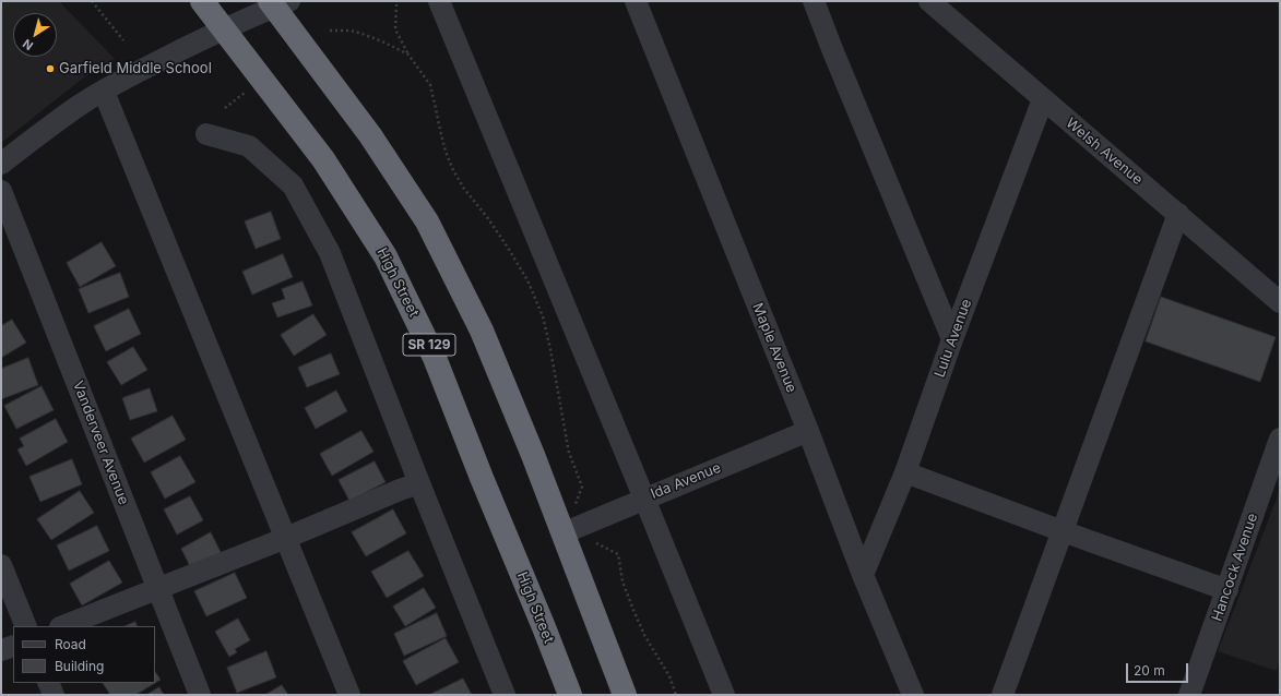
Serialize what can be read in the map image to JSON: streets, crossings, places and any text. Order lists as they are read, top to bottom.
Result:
{
  "streets": {
    "highway": ["High Street", "SR 129"],
    "street": [
      "Welsh Avenue",
      "Lulu Avenue",
      "Maple Avenue",
      "Vanderveer Avenue",
      "Ida Avenue",
      "Hancock Avenue"
    ]
  },
  "crossings": [
    ["Welsh Avenue", "Lulu Avenue"],
    ["Lulu Avenue", "Maple Avenue"],
    ["Maple Avenue", "Ida Avenue"]
  ],
  "places": ["Garfield Middle School"],
  "legend": ["Road", "Building"],
  "scale_bar": "20 m",
  "north": "bottom left"
}
